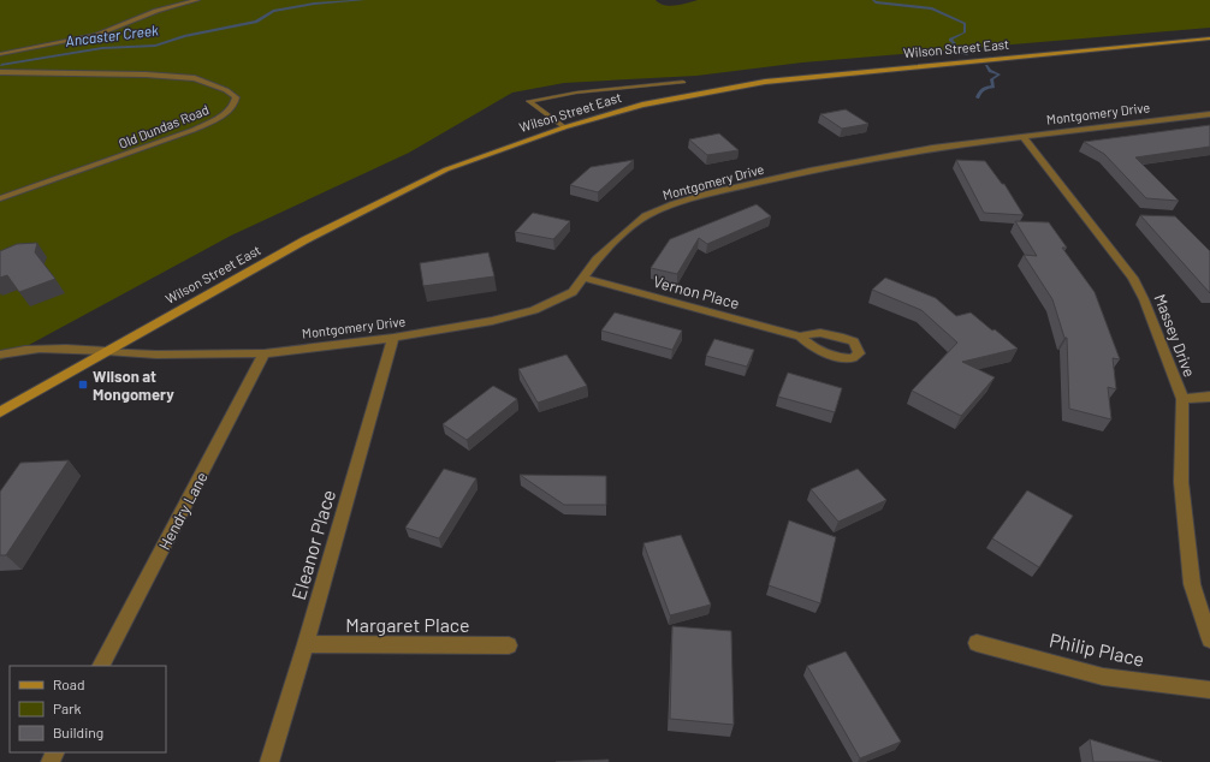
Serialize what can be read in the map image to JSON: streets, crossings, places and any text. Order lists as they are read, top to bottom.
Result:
{
  "streets": {
    "main road": ["Wilson Street East"],
    "street": [
      "Montgomery Drive",
      "Old Dundas Road",
      "Vernon Place",
      "Massey Drive",
      "Hendry Lane",
      "Eleanor Place",
      "Margaret Place",
      "Philip Place"
    ]
  },
  "crossings": [
    ["Wilson Street East", "Montgomery Drive"],
    ["Montgomery Drive", "Vernon Place"],
    ["Montgomery Drive", "Massey Drive"],
    ["Montgomery Drive", "Hendry Lane"],
    ["Montgomery Drive", "Eleanor Place"],
    ["Eleanor Place", "Margaret Place"]
  ],
  "water": ["Ancaster Creek"],
  "places": {
    "transit": ["Wilson at Mongomery"]
  },
  "legend": ["Road", "Park", "Building"]
}
